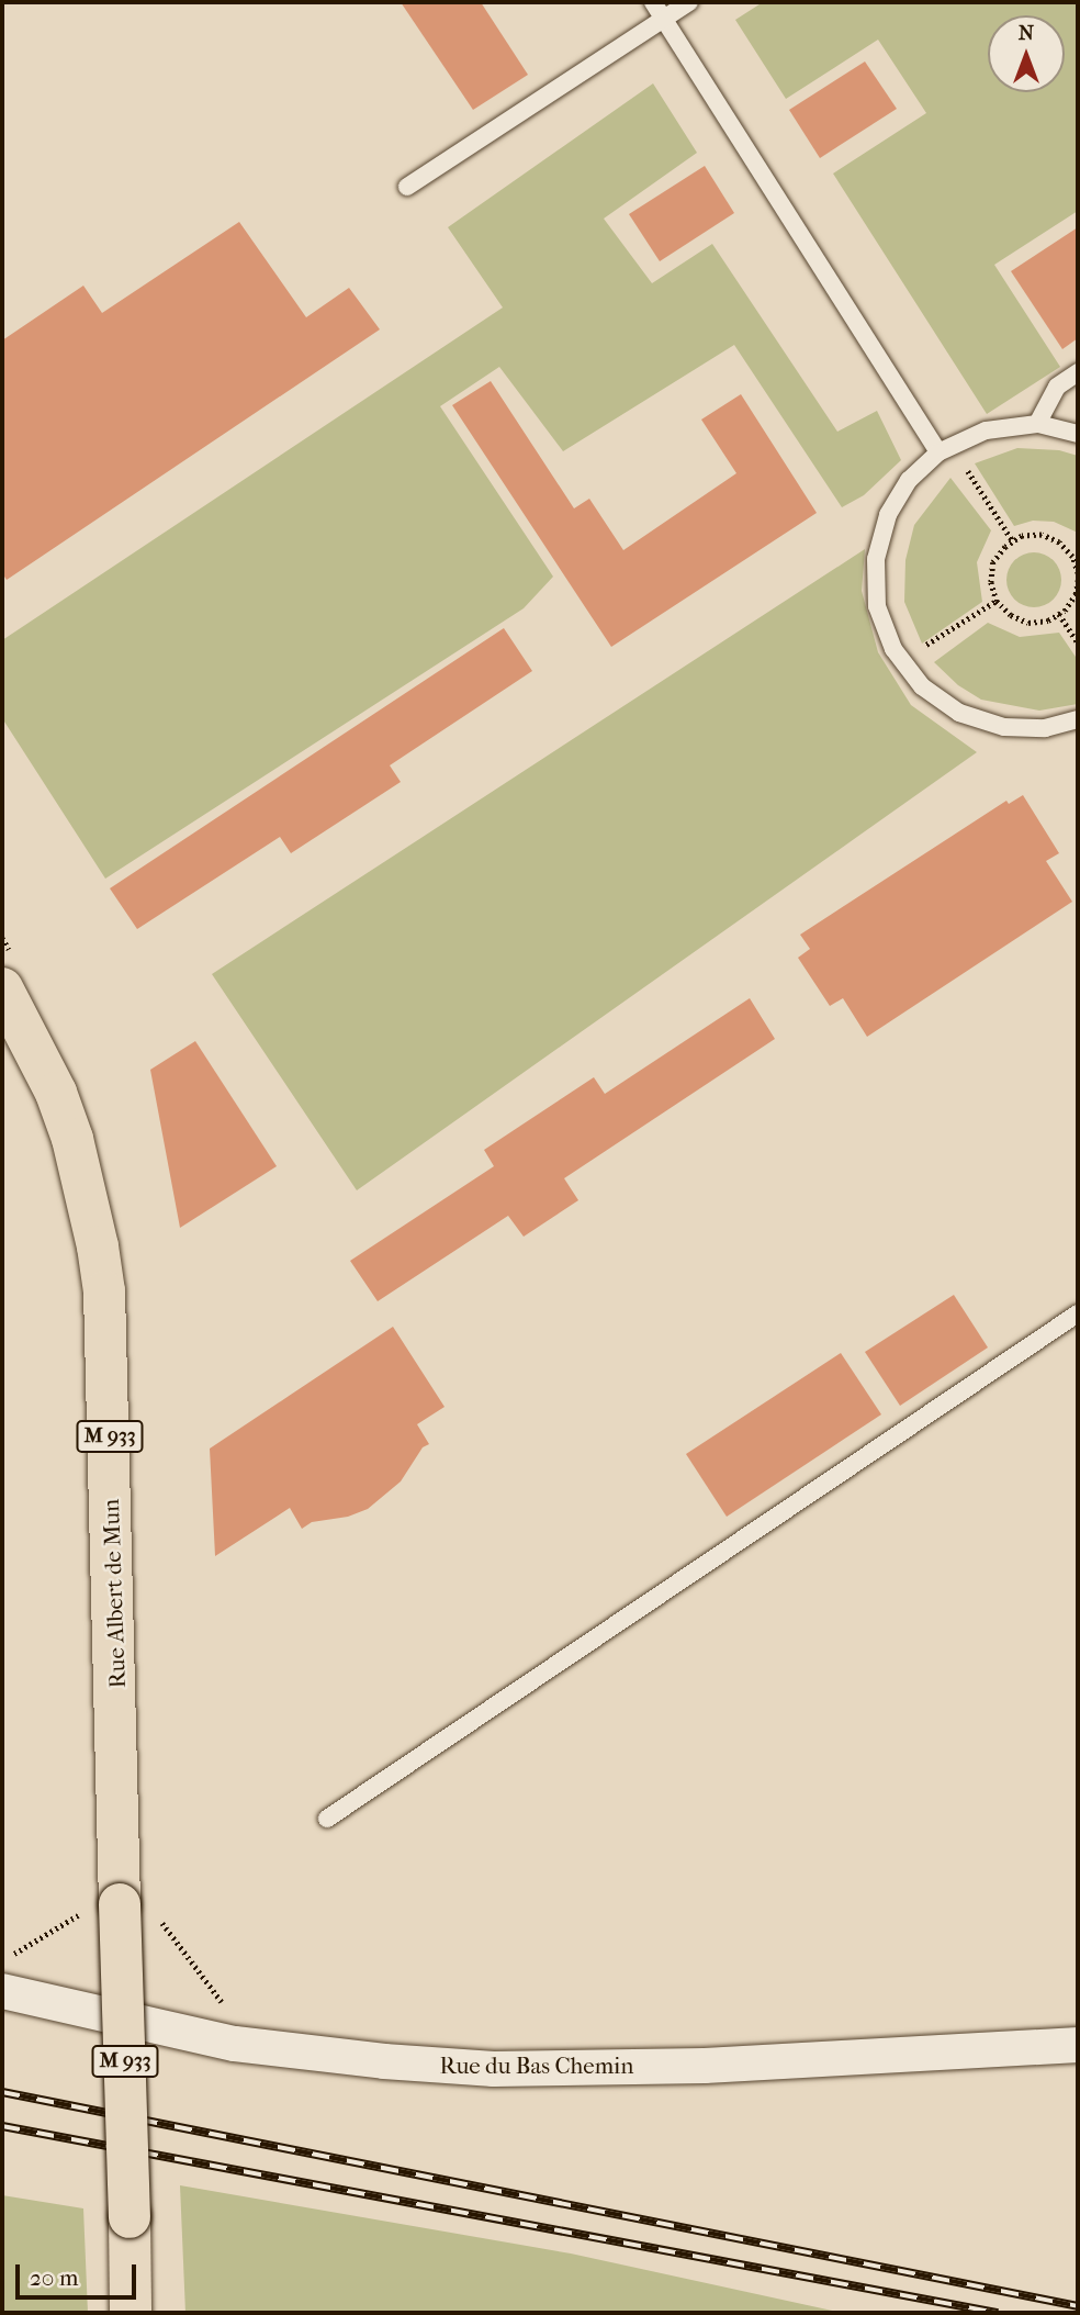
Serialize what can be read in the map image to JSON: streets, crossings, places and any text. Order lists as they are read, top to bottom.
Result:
{
  "streets": {
    "main road": ["M 933", "Rue Albert de Mun"],
    "street": ["Rue du Bas Chemin"]
  },
  "scale_bar": "20 m",
  "north": "top"
}
